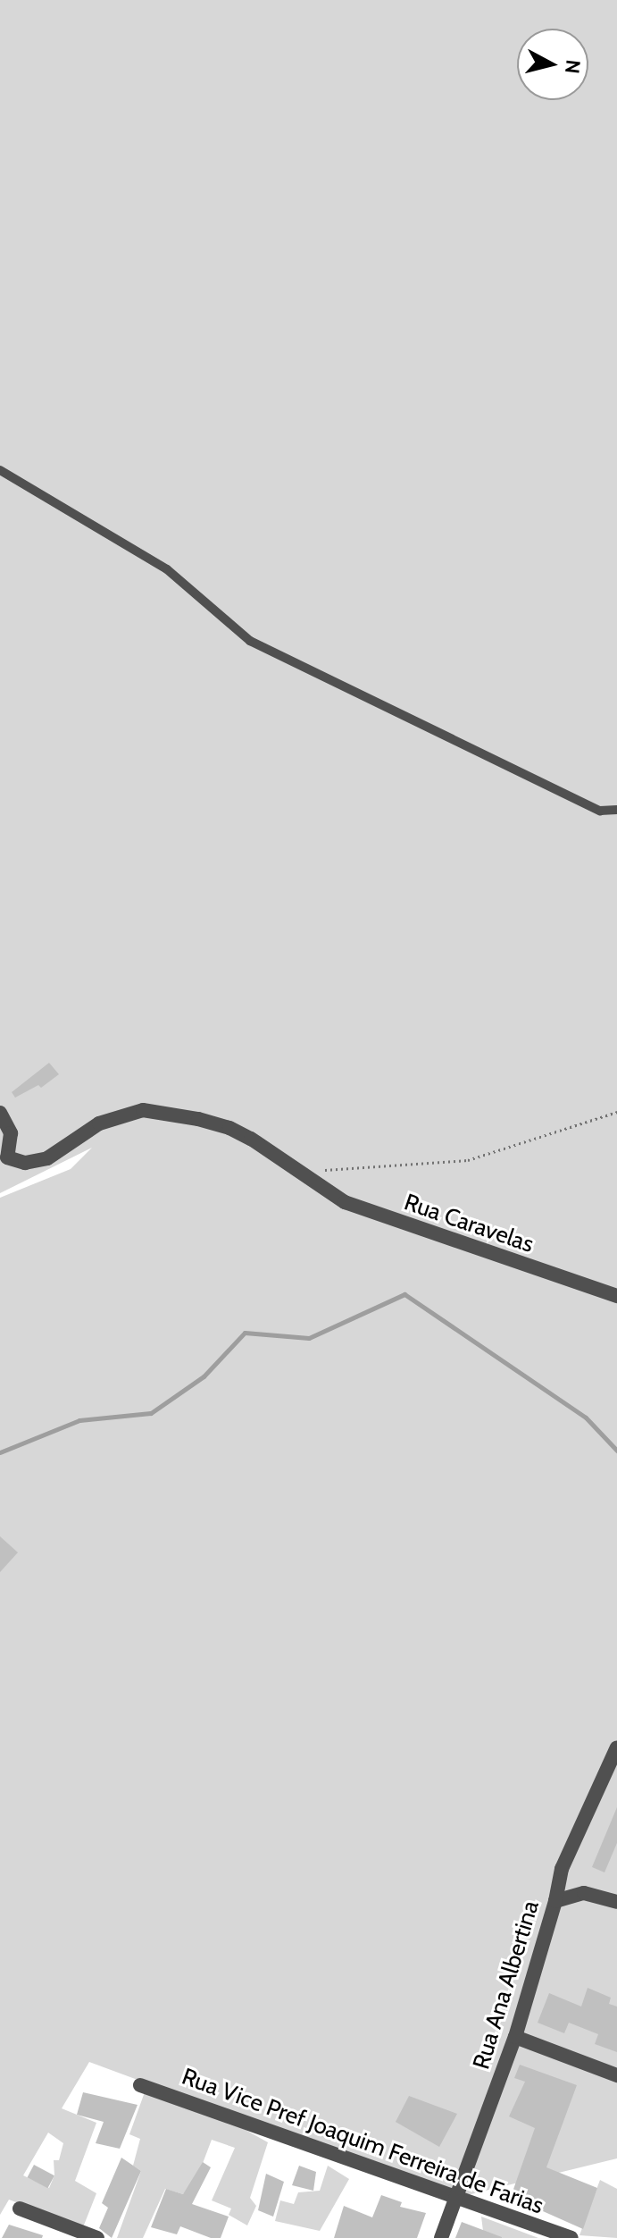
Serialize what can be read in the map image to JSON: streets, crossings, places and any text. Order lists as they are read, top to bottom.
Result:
{
  "streets": {
    "street": ["Rua Caravelas", "Rua Ana Albertina", "Rua Vice Pref Joaquim Ferreira de Farias"]
  },
  "crossings": [
    ["Rua Ana Albertina", "Rua Vice Pref Joaquim Ferreira de Farias"]
  ],
  "north": "right"
}
